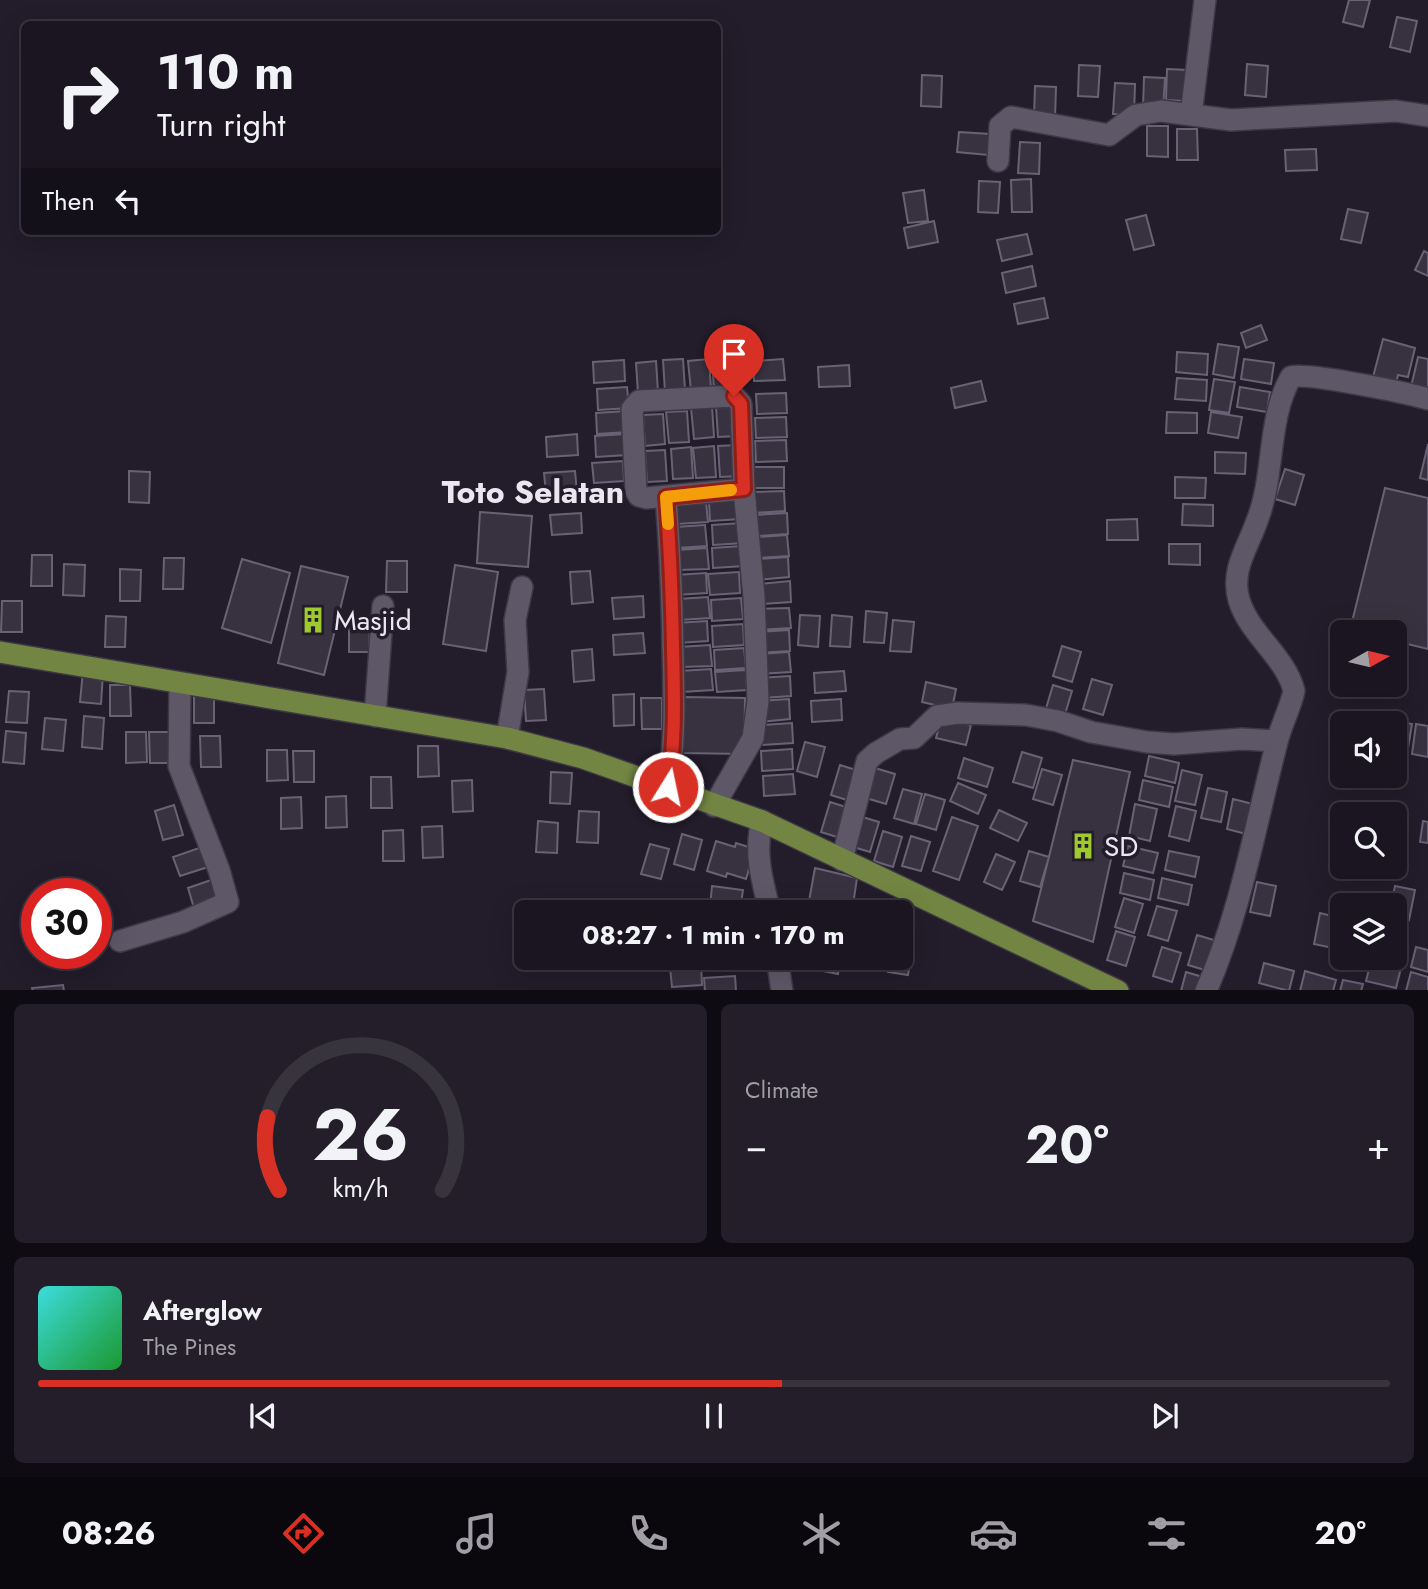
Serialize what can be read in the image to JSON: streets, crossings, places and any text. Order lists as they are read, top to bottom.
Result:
{
  "districts": ["Toto Selatan"],
  "places": {
    "building": ["Masjid", "SD"]
  },
  "north": "right",
  "page": {
    "turn": ["110 m", "Turn right"],
    "then": "Then",
    "limit": "30",
    "trip": "08:27 · 1 min · 170 m",
    "tile": "Climate",
    "heat": ["−", "20°", "+"],
    "song": ["Afterglow", "The Pines"],
    "tabs": ["08:26", "20°"],
    "gauge": ["26", "km/h"]
  }
}
